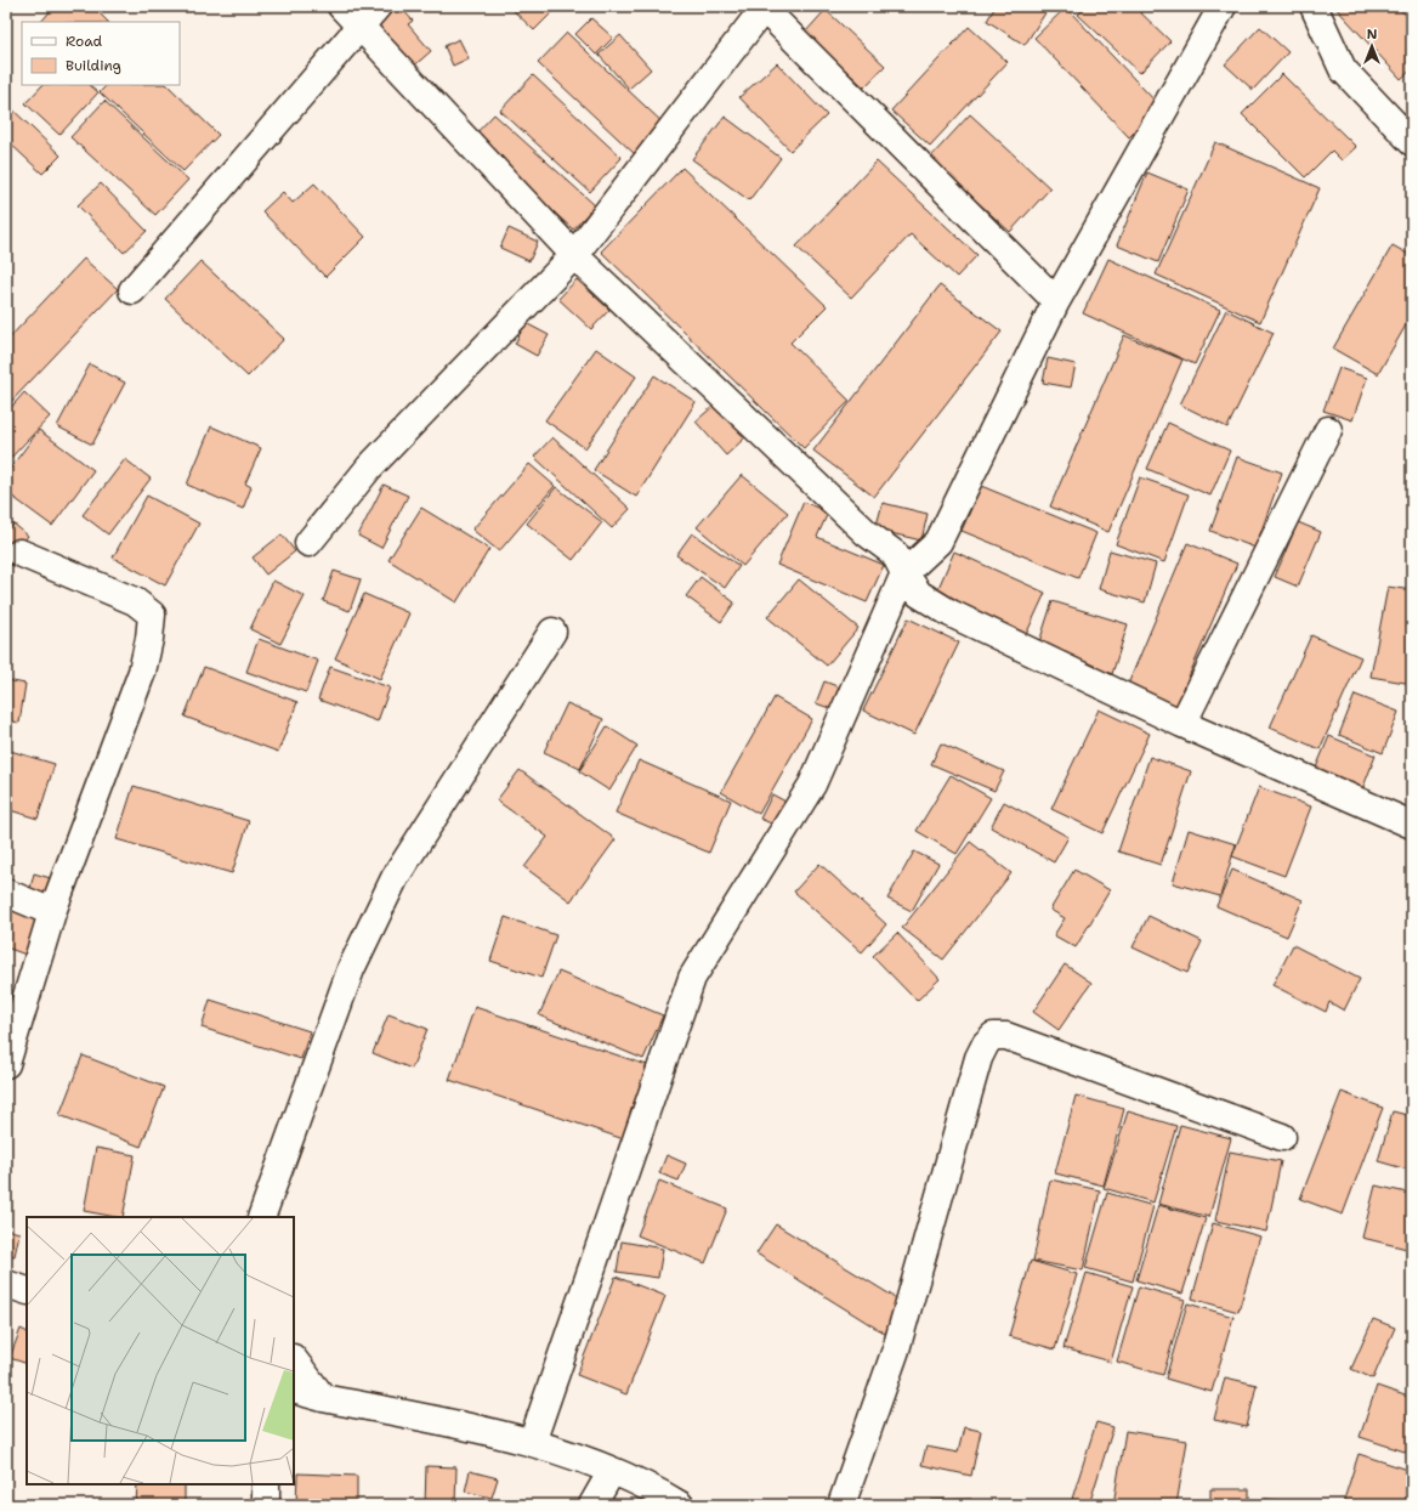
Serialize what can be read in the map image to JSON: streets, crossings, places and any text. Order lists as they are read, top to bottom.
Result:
{
  "legend": ["Road", "Building"],
  "north": "top"
}
